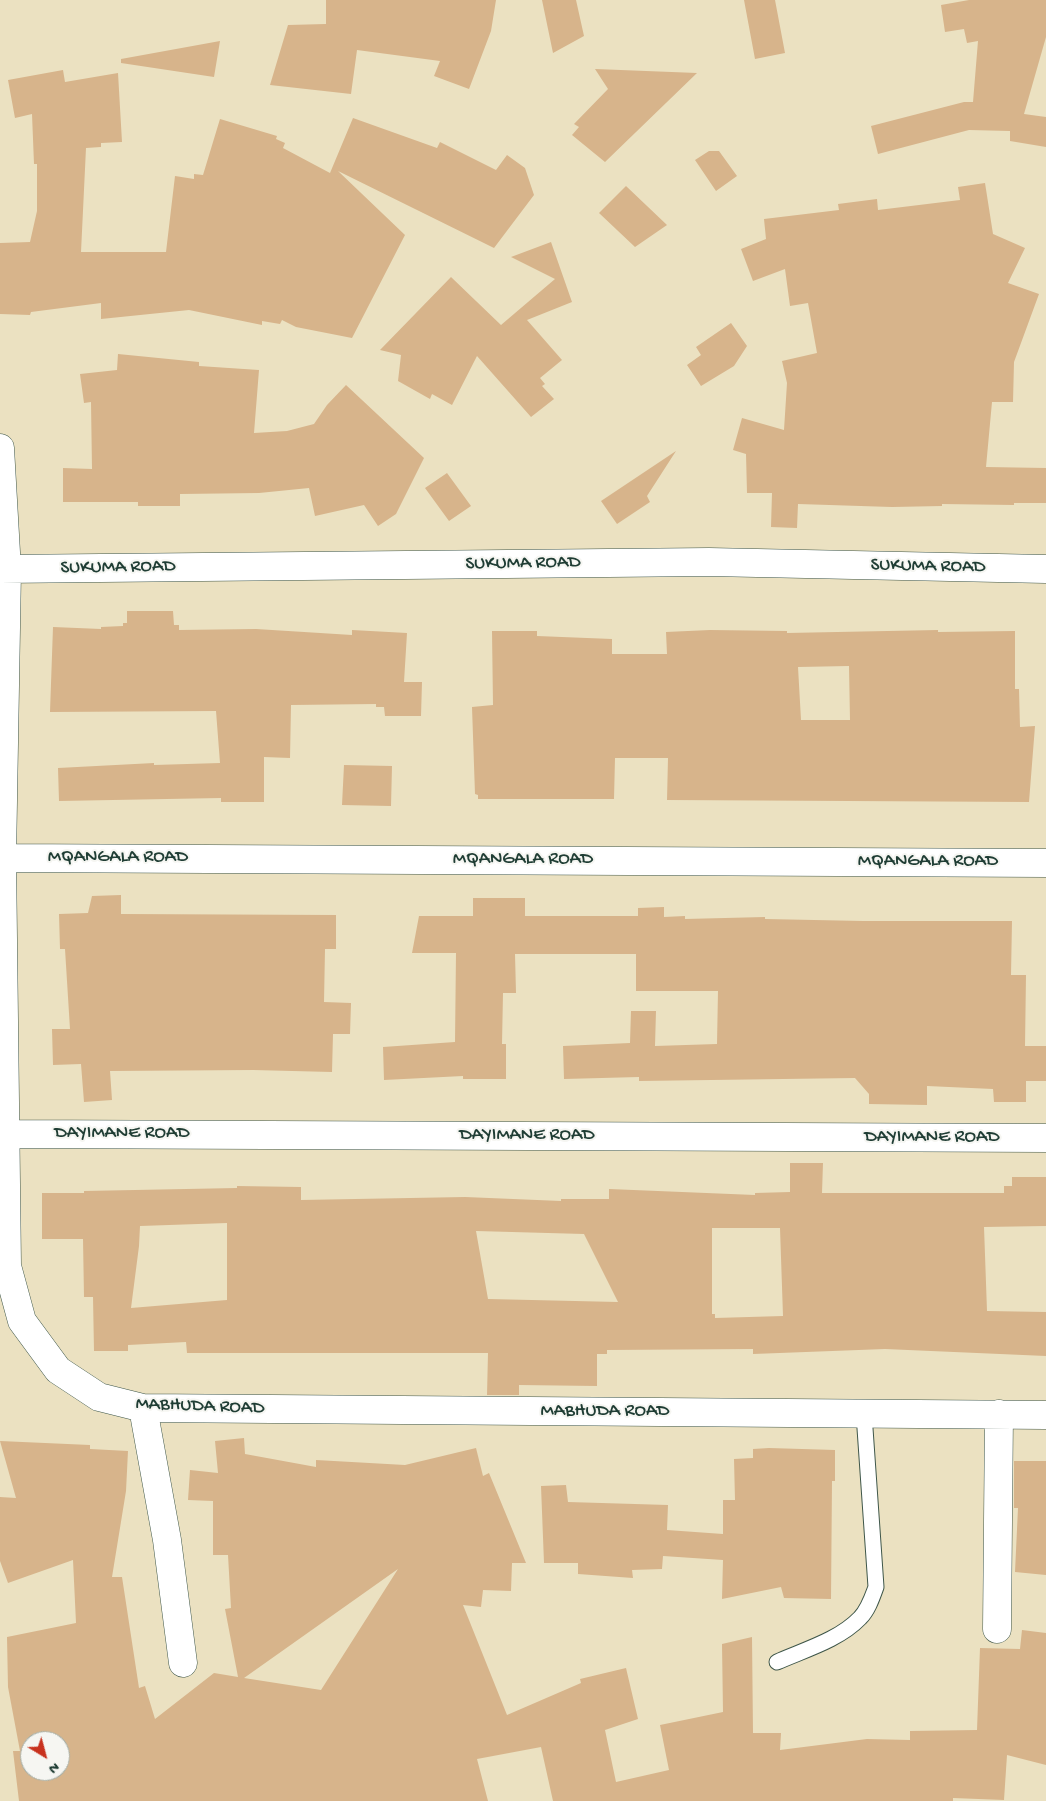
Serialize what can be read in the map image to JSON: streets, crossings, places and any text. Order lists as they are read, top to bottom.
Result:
{
  "streets": {
    "street": [
      "SUKUMA ROAD",
      "MQANGALA ROAD",
      "DAYIMANE ROAD",
      "MABHUDA ROAD"
    ]
  },
  "crossings": [
    ["SUKUMA ROAD", "MABHUDA ROAD"],
    ["MQANGALA ROAD", "MABHUDA ROAD"],
    ["DAYIMANE ROAD", "MABHUDA ROAD"]
  ],
  "north": "bottom right"
}
